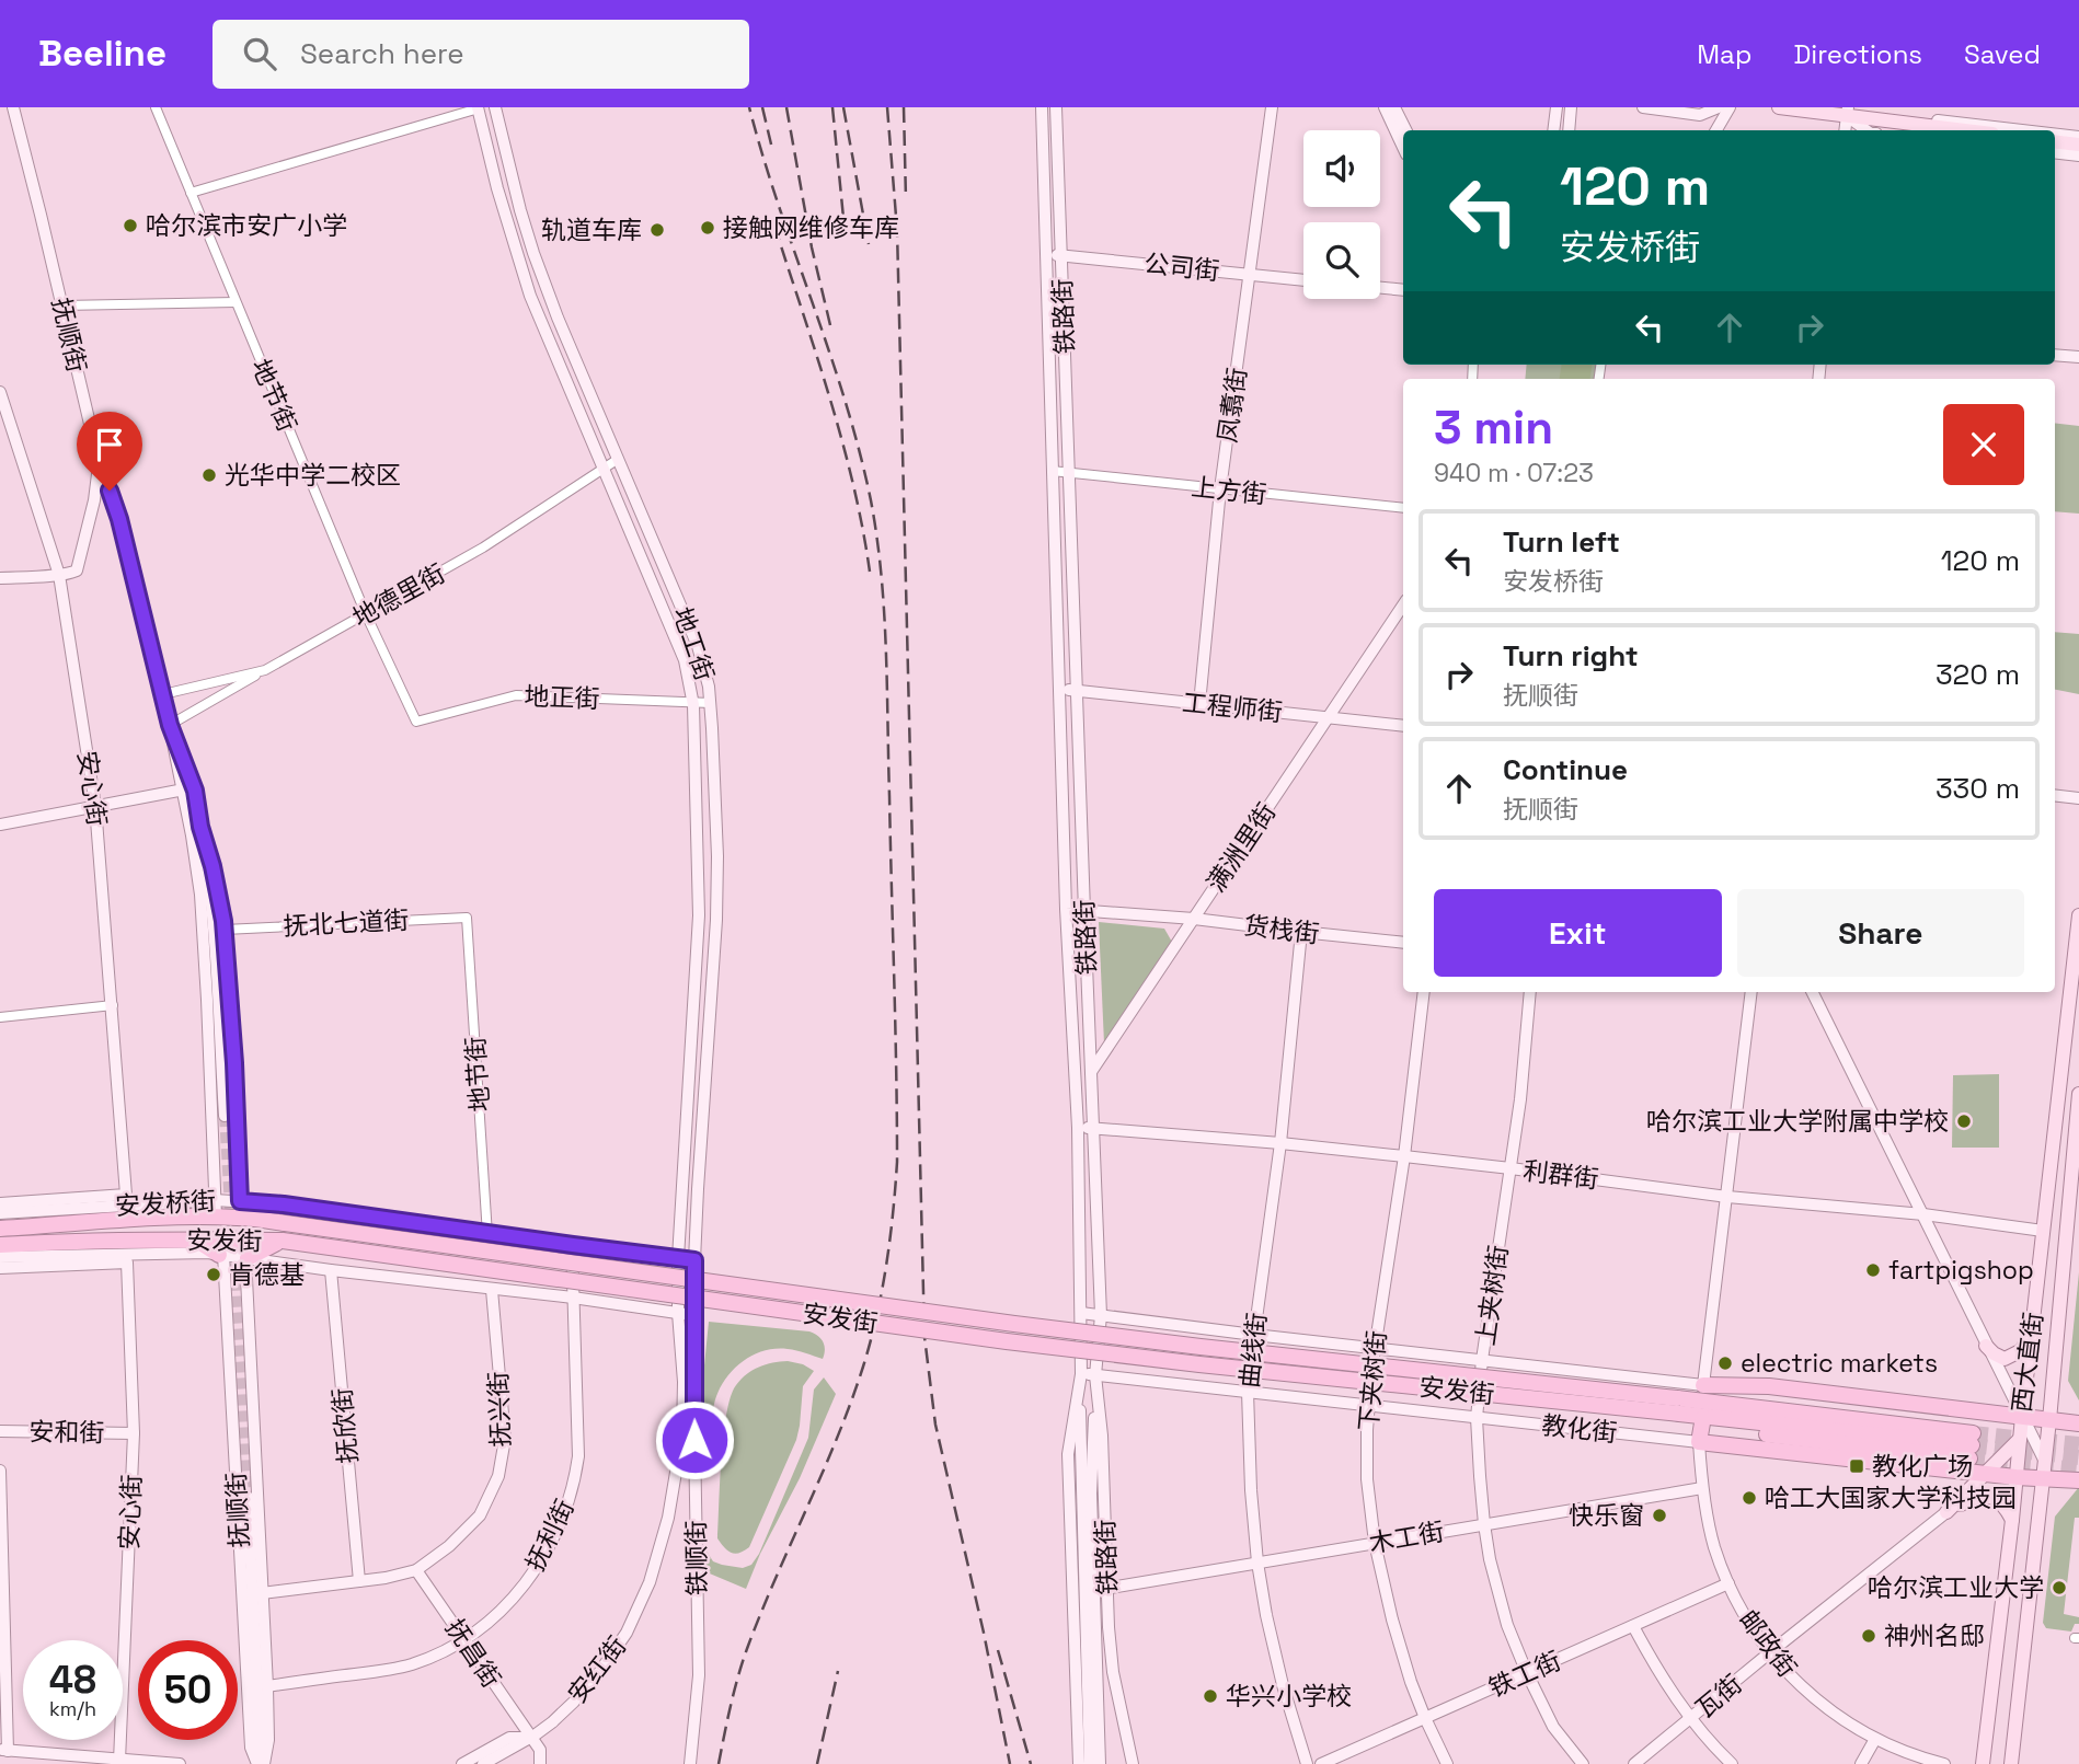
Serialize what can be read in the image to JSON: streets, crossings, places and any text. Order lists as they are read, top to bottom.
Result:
{
  "streets": {
    "highway": ["安发街", "教化街"],
    "main road": [
      "公司街",
      "铁路街",
      "抚顺街",
      "凤翥街",
      "地工街",
      "工程师街",
      "安心街",
      "满洲里街",
      "货栈街",
      "利群街",
      "安发桥街",
      "上夹树街",
      "曲线街",
      "西大直街",
      "下夹树街",
      "抚兴街",
      "抚欣街",
      "安和街",
      "抚利街",
      "木工街",
      "铁顺街",
      "邮政街",
      "抚昌街",
      "安红街",
      "铁工街",
      "瓦街"
    ],
    "street": [
      "地节街",
      "上方街",
      "地德里街",
      "地正街",
      "抚北七道街"
    ]
  },
  "crossings": [
    ["公司街", "铁路街"],
    ["公司街", "凤翥街"],
    ["铁路街", "上方街"],
    ["铁路街", "工程师街"],
    ["铁路街", "满洲里街"],
    ["铁路街", "货栈街"],
    ["铁路街", "利群街"],
    ["铁路街", "教化街"],
    ["抚顺街", "地德里街"],
    ["抚顺街", "安发街"],
    ["抚顺街", "抚兴街"],
    ["抚顺街", "抚利街"],
    ["地节街", "地德里街"],
    ["地节街", "地正街"],
    ["地节街", "抚北七道街"],
    ["地节街", "安发桥街"],
    ["地节街", "抚兴街"],
    ["凤翥街", "上方街"],
    ["凤翥街", "工程师街"],
    ["地德里街", "地工街"],
    ["地工街", "地正街"],
    ["地工街", "安发桥街"],
    ["地工街", "铁顺街"],
    ["工程师街", "满洲里街"],
    ["安心街", "安和街"],
    ["满洲里街", "货栈街"],
    ["货栈街", "曲线街"],
    ["利群街", "上夹树街"],
    ["利群街", "曲线街"],
    ["利群街", "西大直街"],
    ["利群街", "下夹树街"],
    ["利群街", "邮政街"],
    ["安发桥街", "安发街"],
    ["安发桥街", "抚利街"],
    ["安发桥街", "铁顺街"],
    ["安发街", "教化街"],
    ["上夹树街", "教化街"],
    ["上夹树街", "木工街"],
    ["上夹树街", "铁工街"],
    ["曲线街", "教化街"],
    ["曲线街", "木工街"],
    ["西大直街", "教化街"],
    ["下夹树街", "教化街"],
    ["下夹树街", "木工街"],
    ["下夹树街", "铁工街"],
    ["抚兴街", "抚欣街"],
    ["抚兴街", "抚昌街"],
    ["教化街", "邮政街"],
    ["抚利街", "抚昌街"],
    ["木工街", "邮政街"],
    ["铁顺街", "安红街"],
    ["邮政街", "铁工街"],
    ["邮政街", "瓦街"],
    ["抚昌街", "安红街"]
  ],
  "places": {
    "other": [
      "哈尔滨市安广小学",
      "接触网维修车库",
      "轨道车库",
      "光华中学二校区",
      "哈尔滨工业大学附属中学校",
      "fartpigshop",
      "肯德基",
      "electric markets",
      "哈工大国家大学科技园",
      "快乐窗",
      "哈尔滨工业大学",
      "神州名邸",
      "华兴小学校"
    ],
    "transit": ["教化广场"]
  },
  "page": {
    "header": "Beeline",
    "search": "Search here",
    "nav": ["Map", "Directions", "Saved"],
    "turn": ["120 m", "安发桥街"],
    "heading": ["3 min", "940 m · 07:23"],
    "list": [
      {
        "name": "Turn left",
        "note": "安发桥街",
        "value": "120 m"
      },
      {
        "name": "Turn right",
        "note": "抚顺街",
        "value": "320 m"
      },
      {
        "name": "Continue",
        "note": "抚顺街",
        "value": "330 m"
      }
    ],
    "buttons": ["Exit", "Share"],
    "speed": "48 km/h",
    "limit": "50"
  }
}
